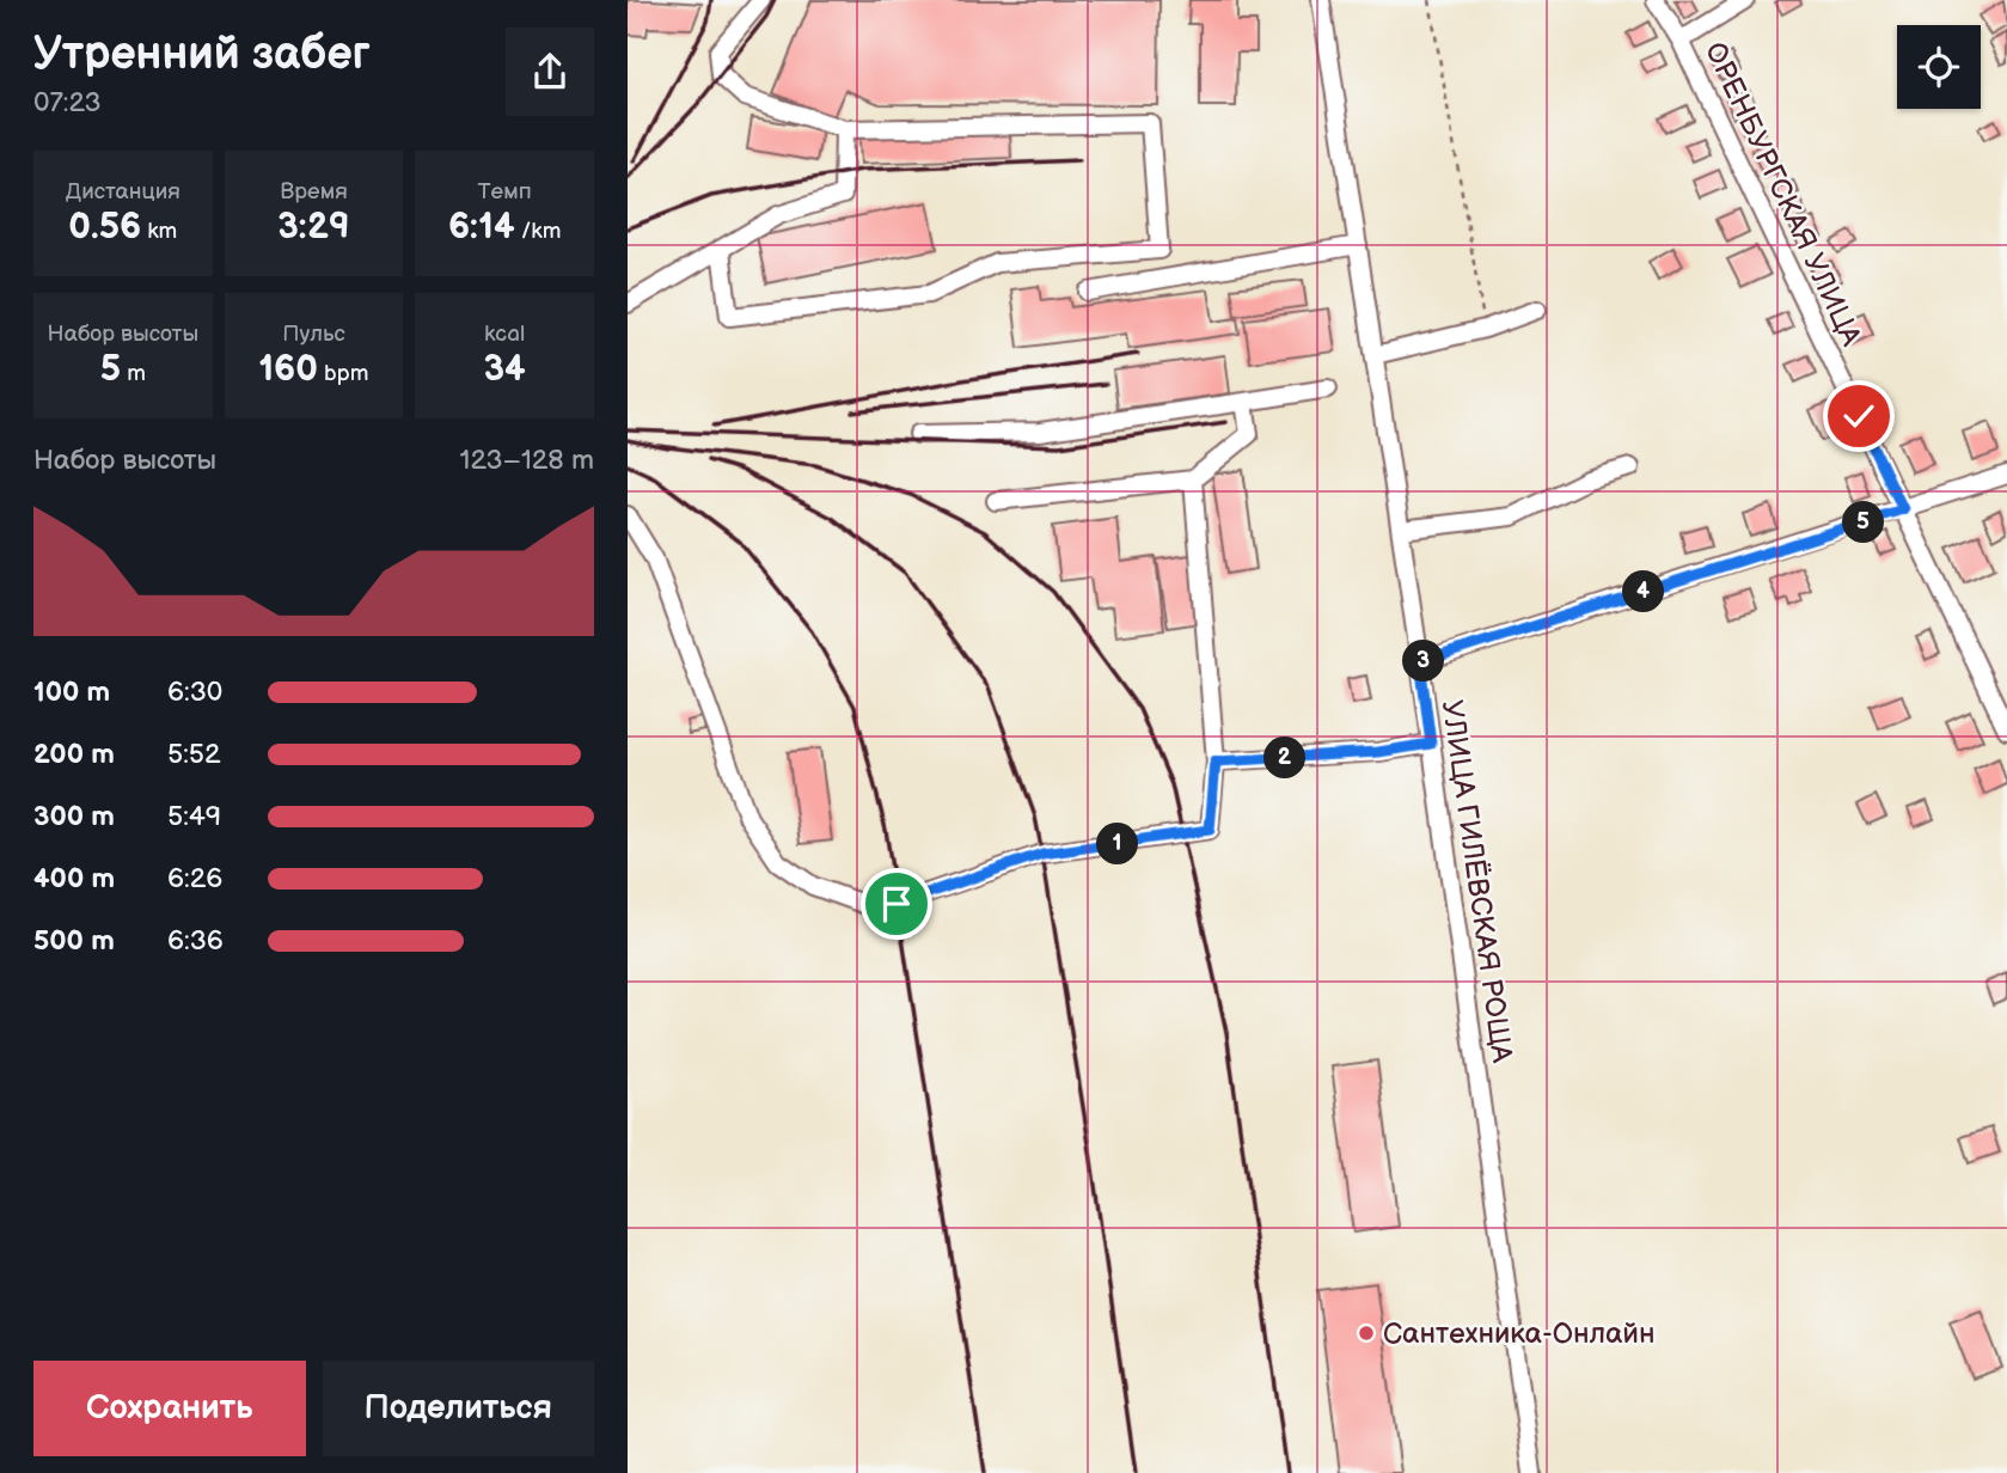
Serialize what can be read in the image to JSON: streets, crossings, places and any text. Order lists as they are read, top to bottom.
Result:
{
  "streets": {
    "street": ["ОРЕНБУРГСКАЯ УЛИЦА", "УЛИЦА ГИЛЁВСКАЯ РОЩА"]
  },
  "places": ["Сантехника-Онлайн"],
  "page": {
    "heading": ["Утренний забег", "07:23"],
    "stats": [
      ["Дистанция", "0.56 km"],
      ["Время", "3:29"],
      ["Темп", "6:14 /km"],
      ["Набор высоты", "5 m"],
      ["Пульс", "160 bpm"],
      ["kcal", "34"]
    ],
    "chart": ["Набор высоты", "123–128 m"],
    "pins": [
      "5",
      "4",
      "3",
      "2",
      "1"
    ],
    "list": [
      {
        "name": "100 m",
        "note": "6:30"
      },
      {
        "name": "200 m",
        "note": "5:52"
      },
      {
        "name": "300 m",
        "note": "5:49"
      },
      {
        "name": "400 m",
        "note": "6:26"
      },
      {
        "name": "500 m",
        "note": "6:36"
      }
    ],
    "buttons": ["Сохранить", "Поделиться"]
  }
}
